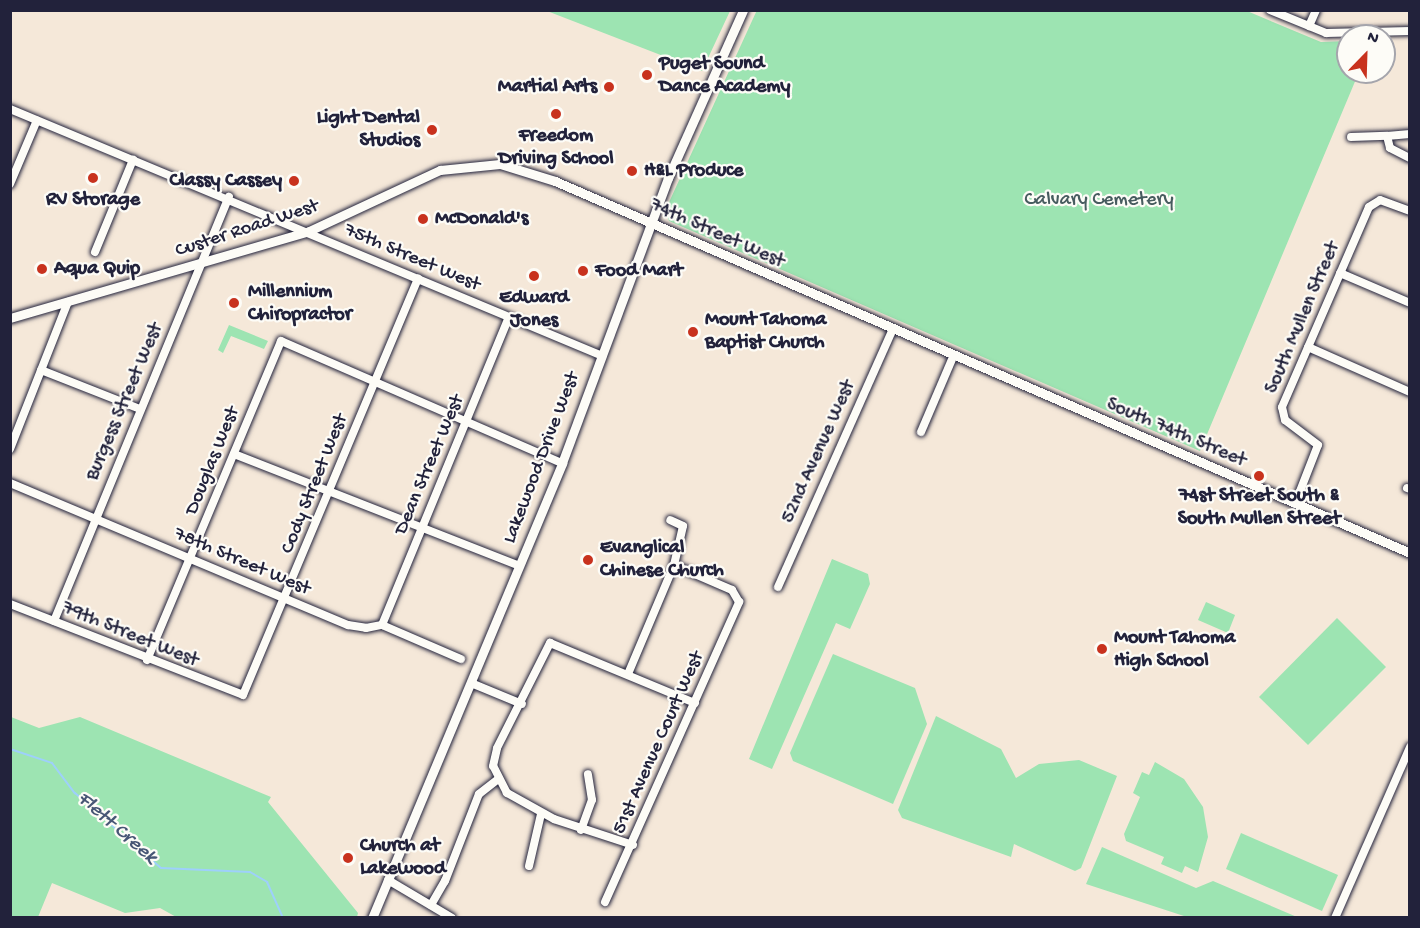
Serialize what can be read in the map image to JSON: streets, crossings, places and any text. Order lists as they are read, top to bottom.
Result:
{
  "streets": {
    "main road": [
      "Custer Road West",
      "74th Street West",
      "South 74th Street",
      "Lakewood Drive West"
    ],
    "street": [
      "75th Street West",
      "South Mullen Street",
      "Burgess Street West",
      "52nd Avenue West",
      "Douglas West",
      "Dean Street West",
      "Cody Street West",
      "78th Street West",
      "79th Street West",
      "51st Avenue Court West"
    ]
  },
  "crossings": [
    ["Custer Road West", "74th Street West"],
    ["Custer Road West", "75th Street West"],
    ["Custer Road West", "Burgess Street West"],
    ["74th Street West", "South 74th Street"],
    ["74th Street West", "52nd Avenue West"],
    ["74th Street West", "Lakewood Drive West"],
    ["75th Street West", "Burgess Street West"],
    ["75th Street West", "Lakewood Drive West"],
    ["75th Street West", "Dean Street West"],
    ["75th Street West", "Cody Street West"],
    ["South Mullen Street", "South 74th Street"],
    ["Burgess Street West", "78th Street West"],
    ["Burgess Street West", "79th Street West"],
    ["Douglas West", "Cody Street West"],
    ["Douglas West", "78th Street West"],
    ["Douglas West", "79th Street West"],
    ["Dean Street West", "78th Street West"],
    ["Cody Street West", "78th Street West"],
    ["Cody Street West", "79th Street West"]
  ],
  "water": ["Flett Creek"],
  "parks": ["Calvary Cemetery"],
  "places": [
    "Puget Sound Dance Academy",
    "Martial Arts",
    "Freedom Driving School",
    "Light Dental Studios",
    "H&L Produce",
    "RV Storage",
    "Classy Cassey",
    "McDonald's",
    "Aqua Quip",
    "Food Mart",
    "Edward Jones",
    "Millennium Chiropractor",
    "Mount Tahoma Baptist Church",
    "74st Street South & South Mullen Street",
    "Evanglical Chinese Church",
    "Mount Tahoma High School",
    "Church at Lakewood"
  ],
  "north": "top right"
}
